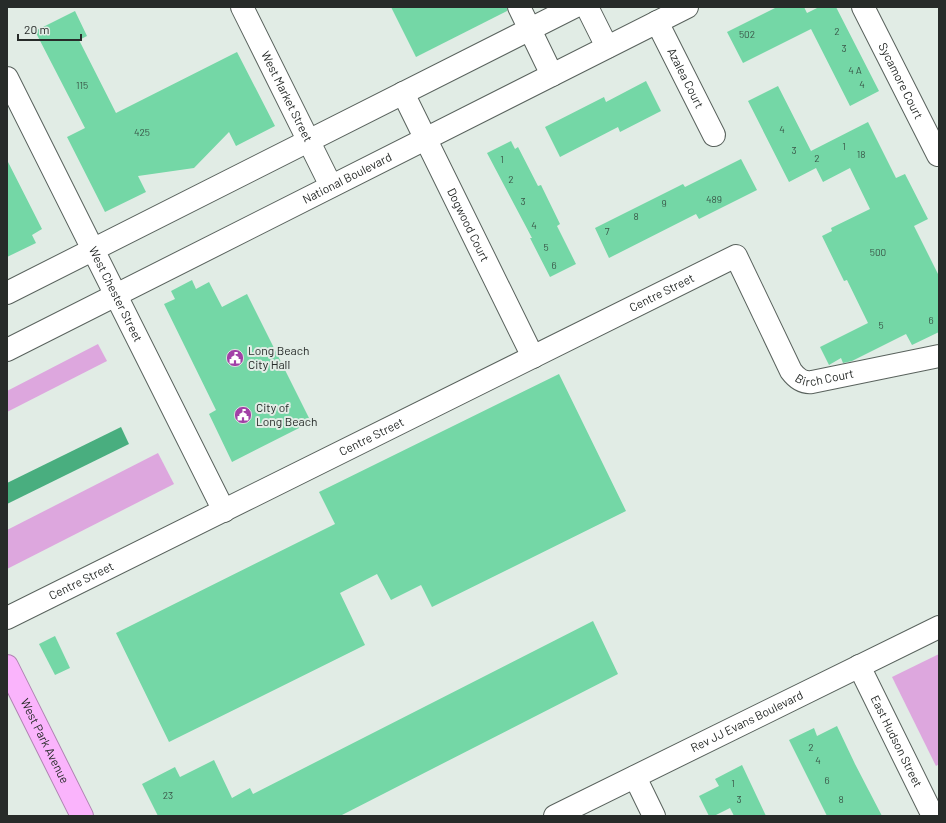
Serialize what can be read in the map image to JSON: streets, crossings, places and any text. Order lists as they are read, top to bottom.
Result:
{
  "streets": {
    "highway": ["West Park Avenue"],
    "street": [
      "Azalea Court",
      "Sycamore Court",
      "West Market Street",
      "National Boulevard",
      "Dogwood Court",
      "Centre Street",
      "West Chester Street",
      "Birch Court",
      "Rev JJ Evans Boulevard",
      "East Hudson Street"
    ]
  },
  "crossings": [
    ["Azalea Court", "National Boulevard"],
    ["West Market Street", "National Boulevard"],
    ["National Boulevard", "Dogwood Court"],
    ["National Boulevard", "West Chester Street"],
    ["Dogwood Court", "Centre Street"],
    ["Centre Street", "West Chester Street"],
    ["Centre Street", "Birch Court"],
    ["Rev JJ Evans Boulevard", "East Hudson Street"]
  ],
  "places": {
    "public building": ["Long Beach City Hall", "City of Long Beach"]
  },
  "house_numbers": [
    "2",
    "502",
    "3",
    "4 A",
    "4",
    "115",
    "4",
    "425",
    "1",
    "3",
    "18",
    "2",
    "1",
    "2",
    "489",
    "3",
    "9",
    "8",
    "4",
    "7",
    "5",
    "500",
    "6",
    "6",
    "5",
    "2",
    "4",
    "6",
    "1",
    "23",
    "3",
    "8"
  ],
  "scale_bar": "20 m"
}
